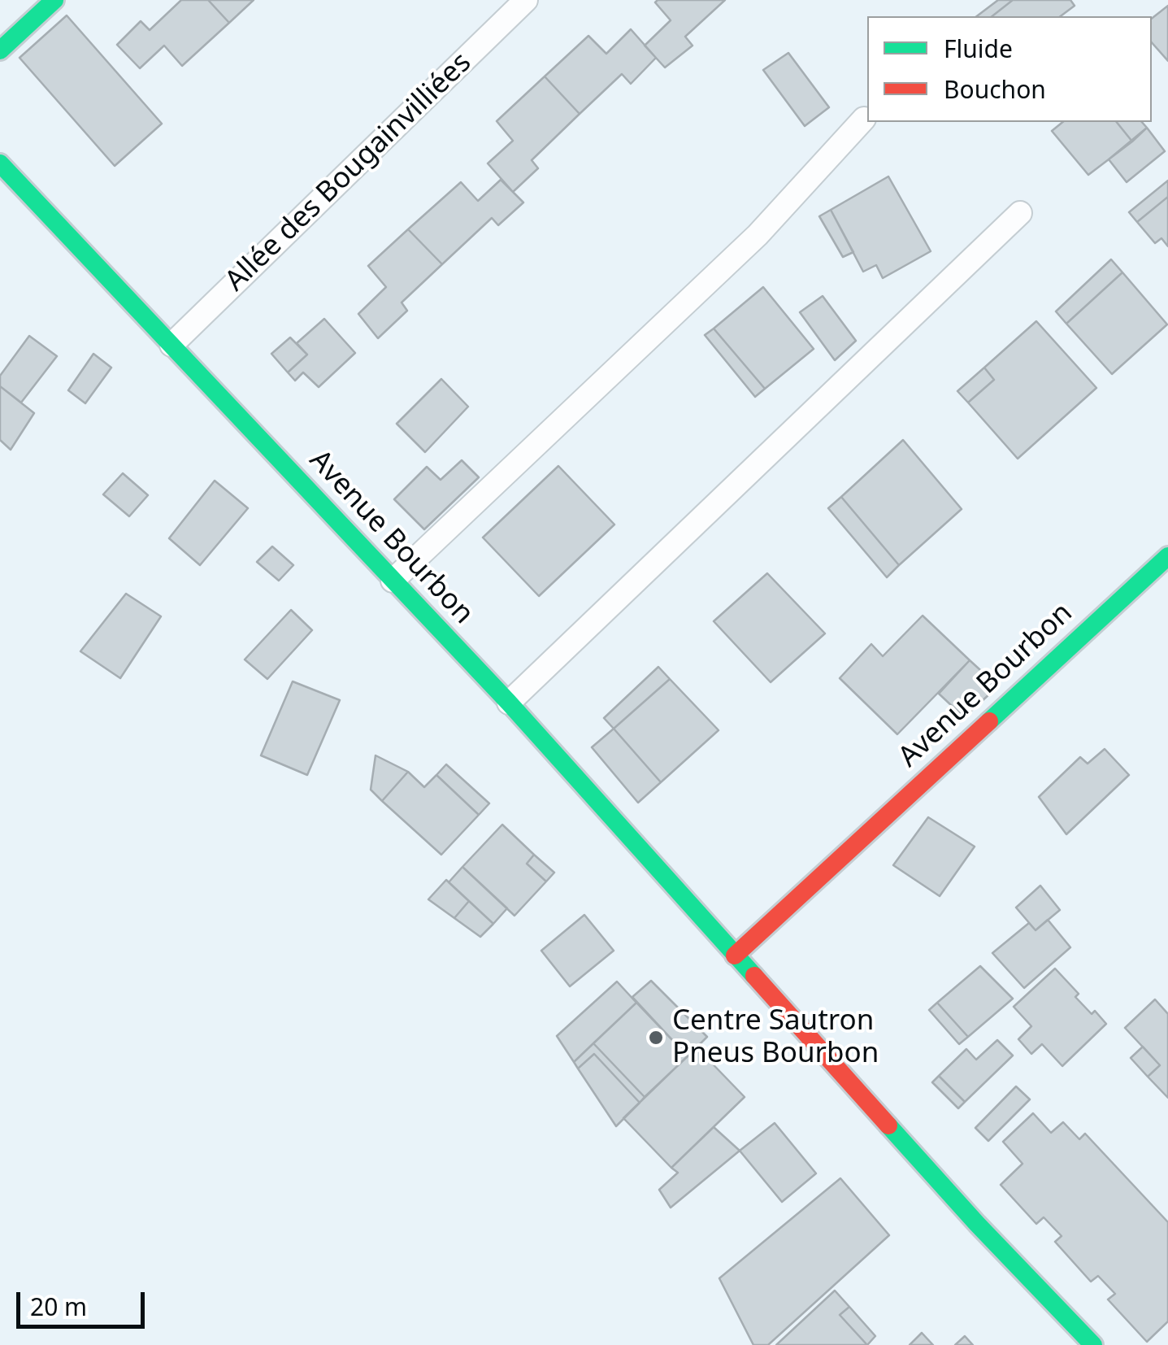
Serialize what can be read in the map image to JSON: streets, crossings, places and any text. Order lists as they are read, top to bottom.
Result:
{
  "streets": {
    "street": ["Avenue Bourbon"],
    "lane": ["Allée des Bougainvilliées"]
  },
  "crossings": [
    ["Allée des Bougainvilliées", "Avenue Bourbon"]
  ],
  "places": ["Centre Sautron Pneus Bourbon"],
  "legend": ["Fluide", "Bouchon"],
  "scale_bar": "20 m"
}
